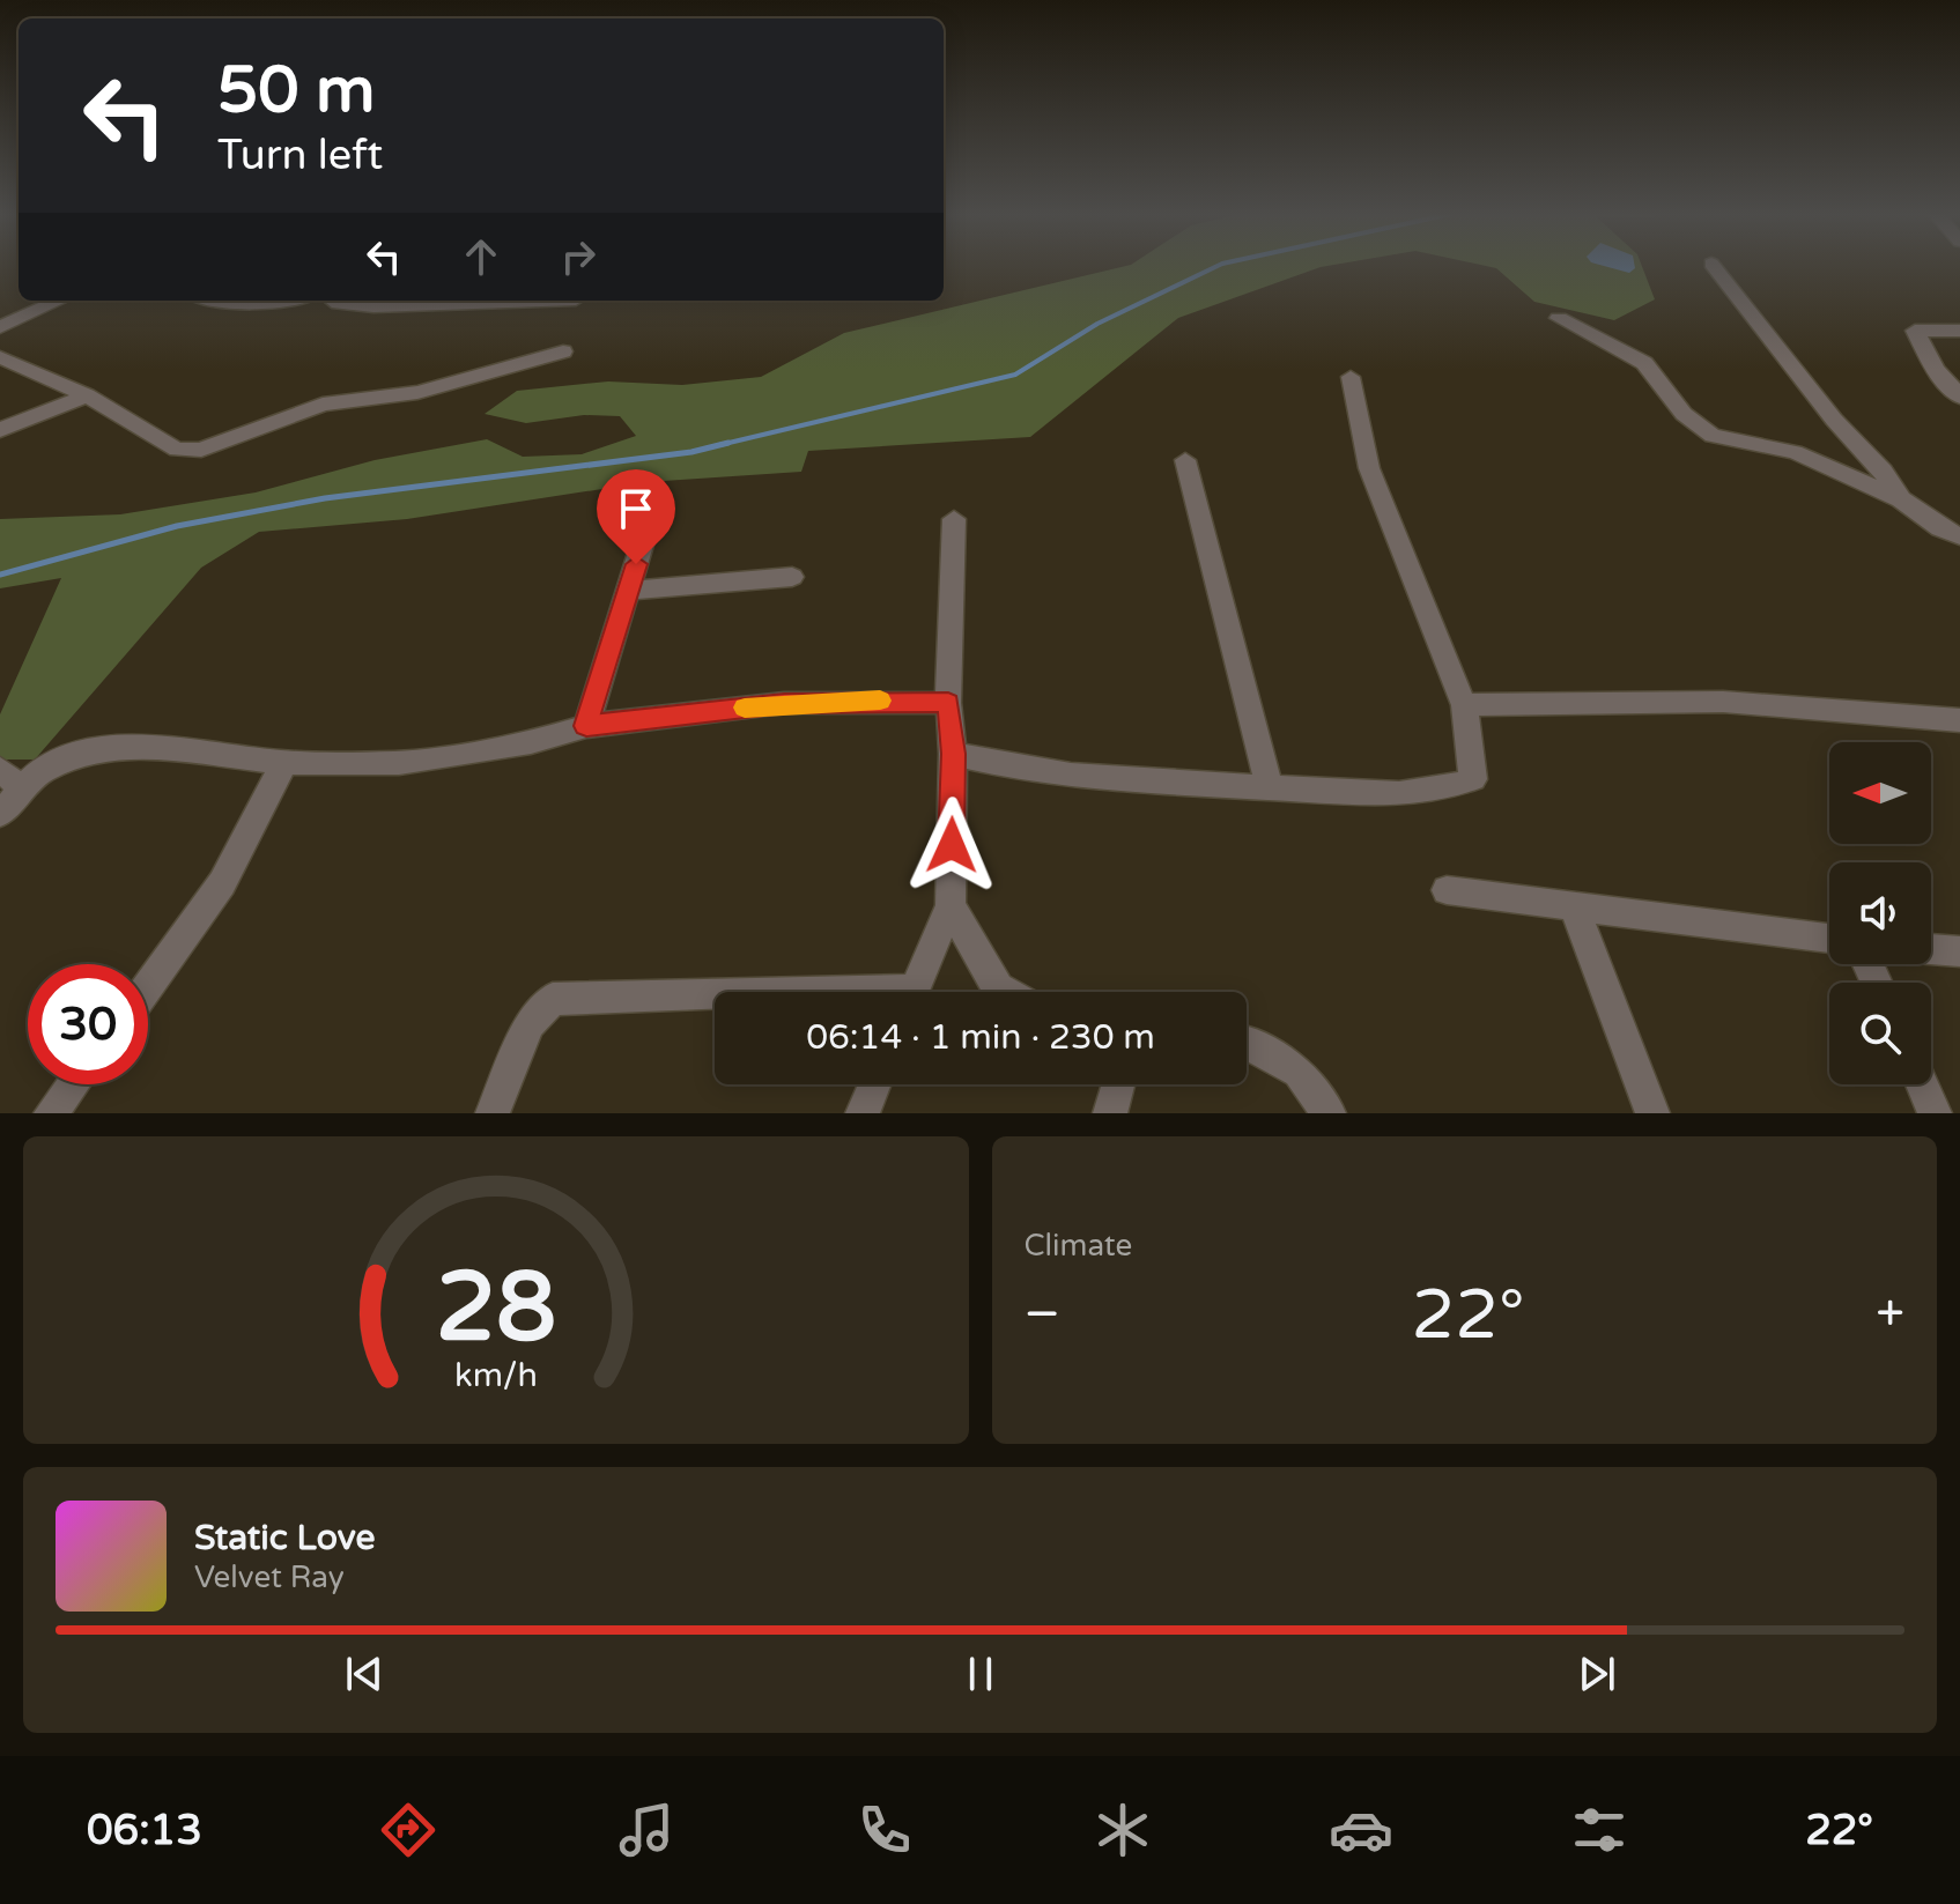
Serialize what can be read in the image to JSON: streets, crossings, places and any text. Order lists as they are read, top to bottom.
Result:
{
  "north": "left",
  "page": {
    "turn": ["50 m", "Turn left"],
    "limit": "30",
    "trip": "06:14 · 1 min · 230 m",
    "tile": "Climate",
    "heat": ["−", "22°", "+"],
    "song": ["Static Love", "Velvet Ray"],
    "tabs": ["06:13", "22°"],
    "gauge": ["28", "km/h"]
  }
}
